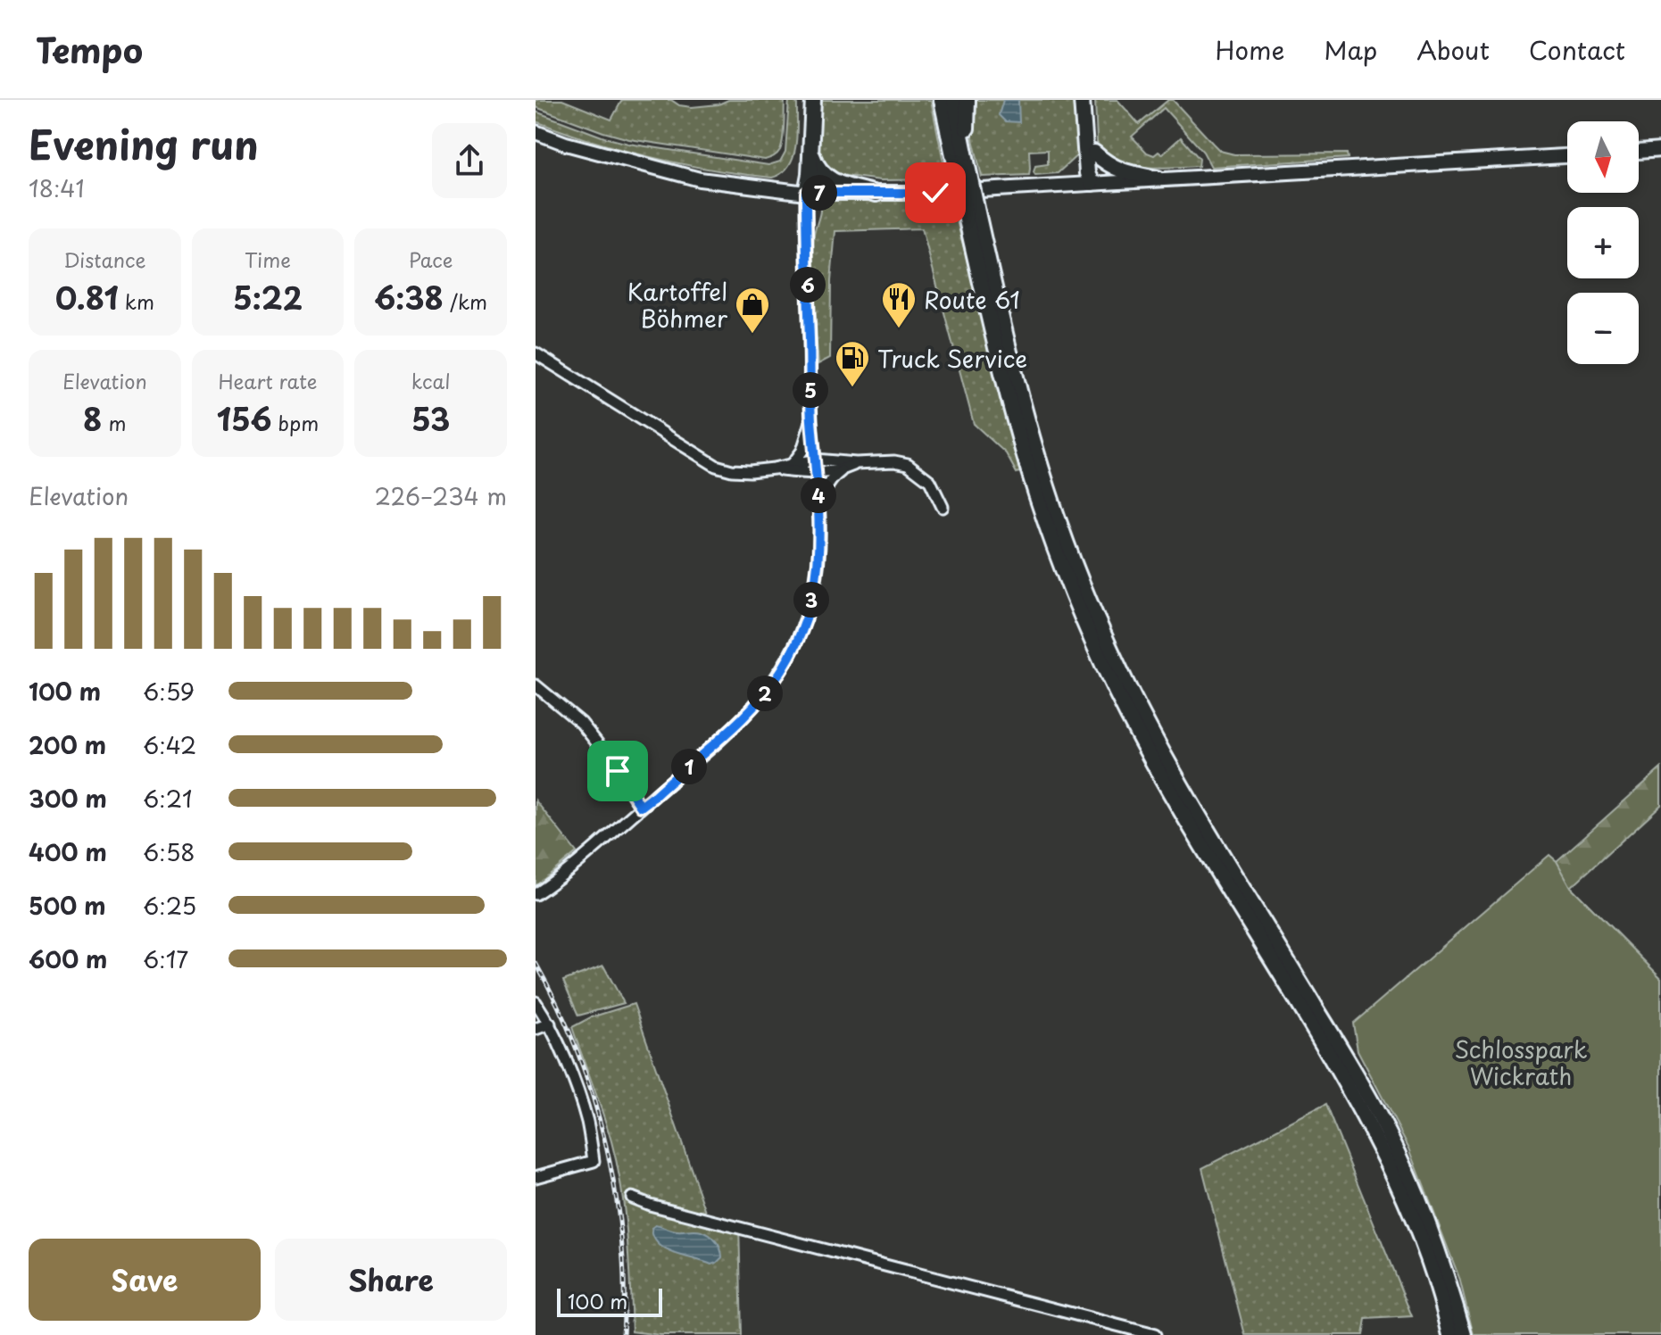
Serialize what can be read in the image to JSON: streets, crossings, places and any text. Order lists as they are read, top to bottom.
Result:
{
  "parks": ["Schlosspark Wickrath"],
  "places": {
    "restaurant": ["Route 61"],
    "shop": ["Kartoffel Böhmer"],
    "fuel station": ["Truck Service"]
  },
  "scale_bar": "100 m",
  "north": "bottom",
  "page": {
    "header": "Tempo",
    "nav": [
      "Home",
      "Map",
      "About",
      "Contact"
    ],
    "heading": ["Evening run", "18:41"],
    "map_buttons": ["+", "−"],
    "pins": [
      "7",
      "6",
      "5",
      "4",
      "3",
      "2",
      "1"
    ],
    "stats": [
      ["Distance", "0.81 km"],
      ["Time", "5:22"],
      ["Pace", "6:38 /km"],
      ["Elevation", "8 m"],
      ["Heart rate", "156 bpm"],
      ["kcal", "53"]
    ],
    "chart": ["Elevation", "226–234 m"],
    "list": [
      {
        "name": "100 m",
        "note": "6:59"
      },
      {
        "name": "200 m",
        "note": "6:42"
      },
      {
        "name": "300 m",
        "note": "6:21"
      },
      {
        "name": "400 m",
        "note": "6:58"
      },
      {
        "name": "500 m",
        "note": "6:25"
      },
      {
        "name": "600 m",
        "note": "6:17"
      }
    ],
    "buttons": ["Save", "Share"],
    "scale": "100 m"
  }
}
